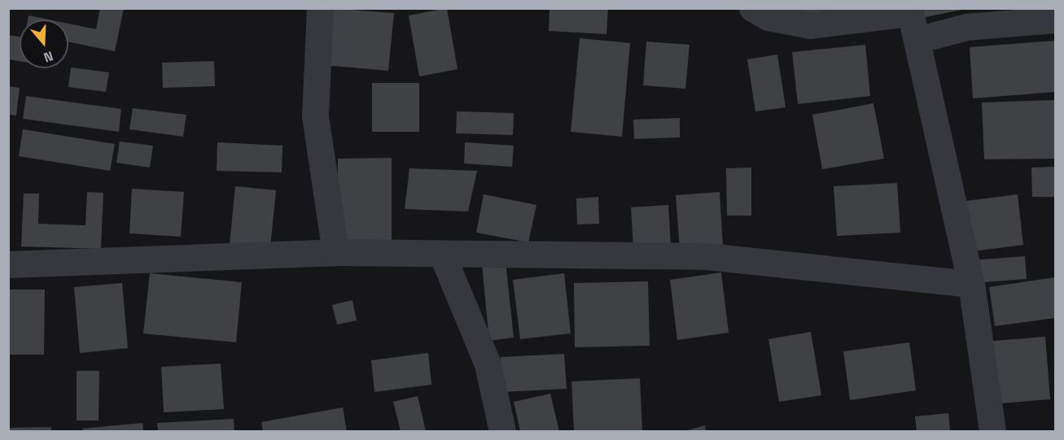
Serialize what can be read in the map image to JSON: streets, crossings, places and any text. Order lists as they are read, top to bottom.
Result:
{
  "north": "bottom"
}
